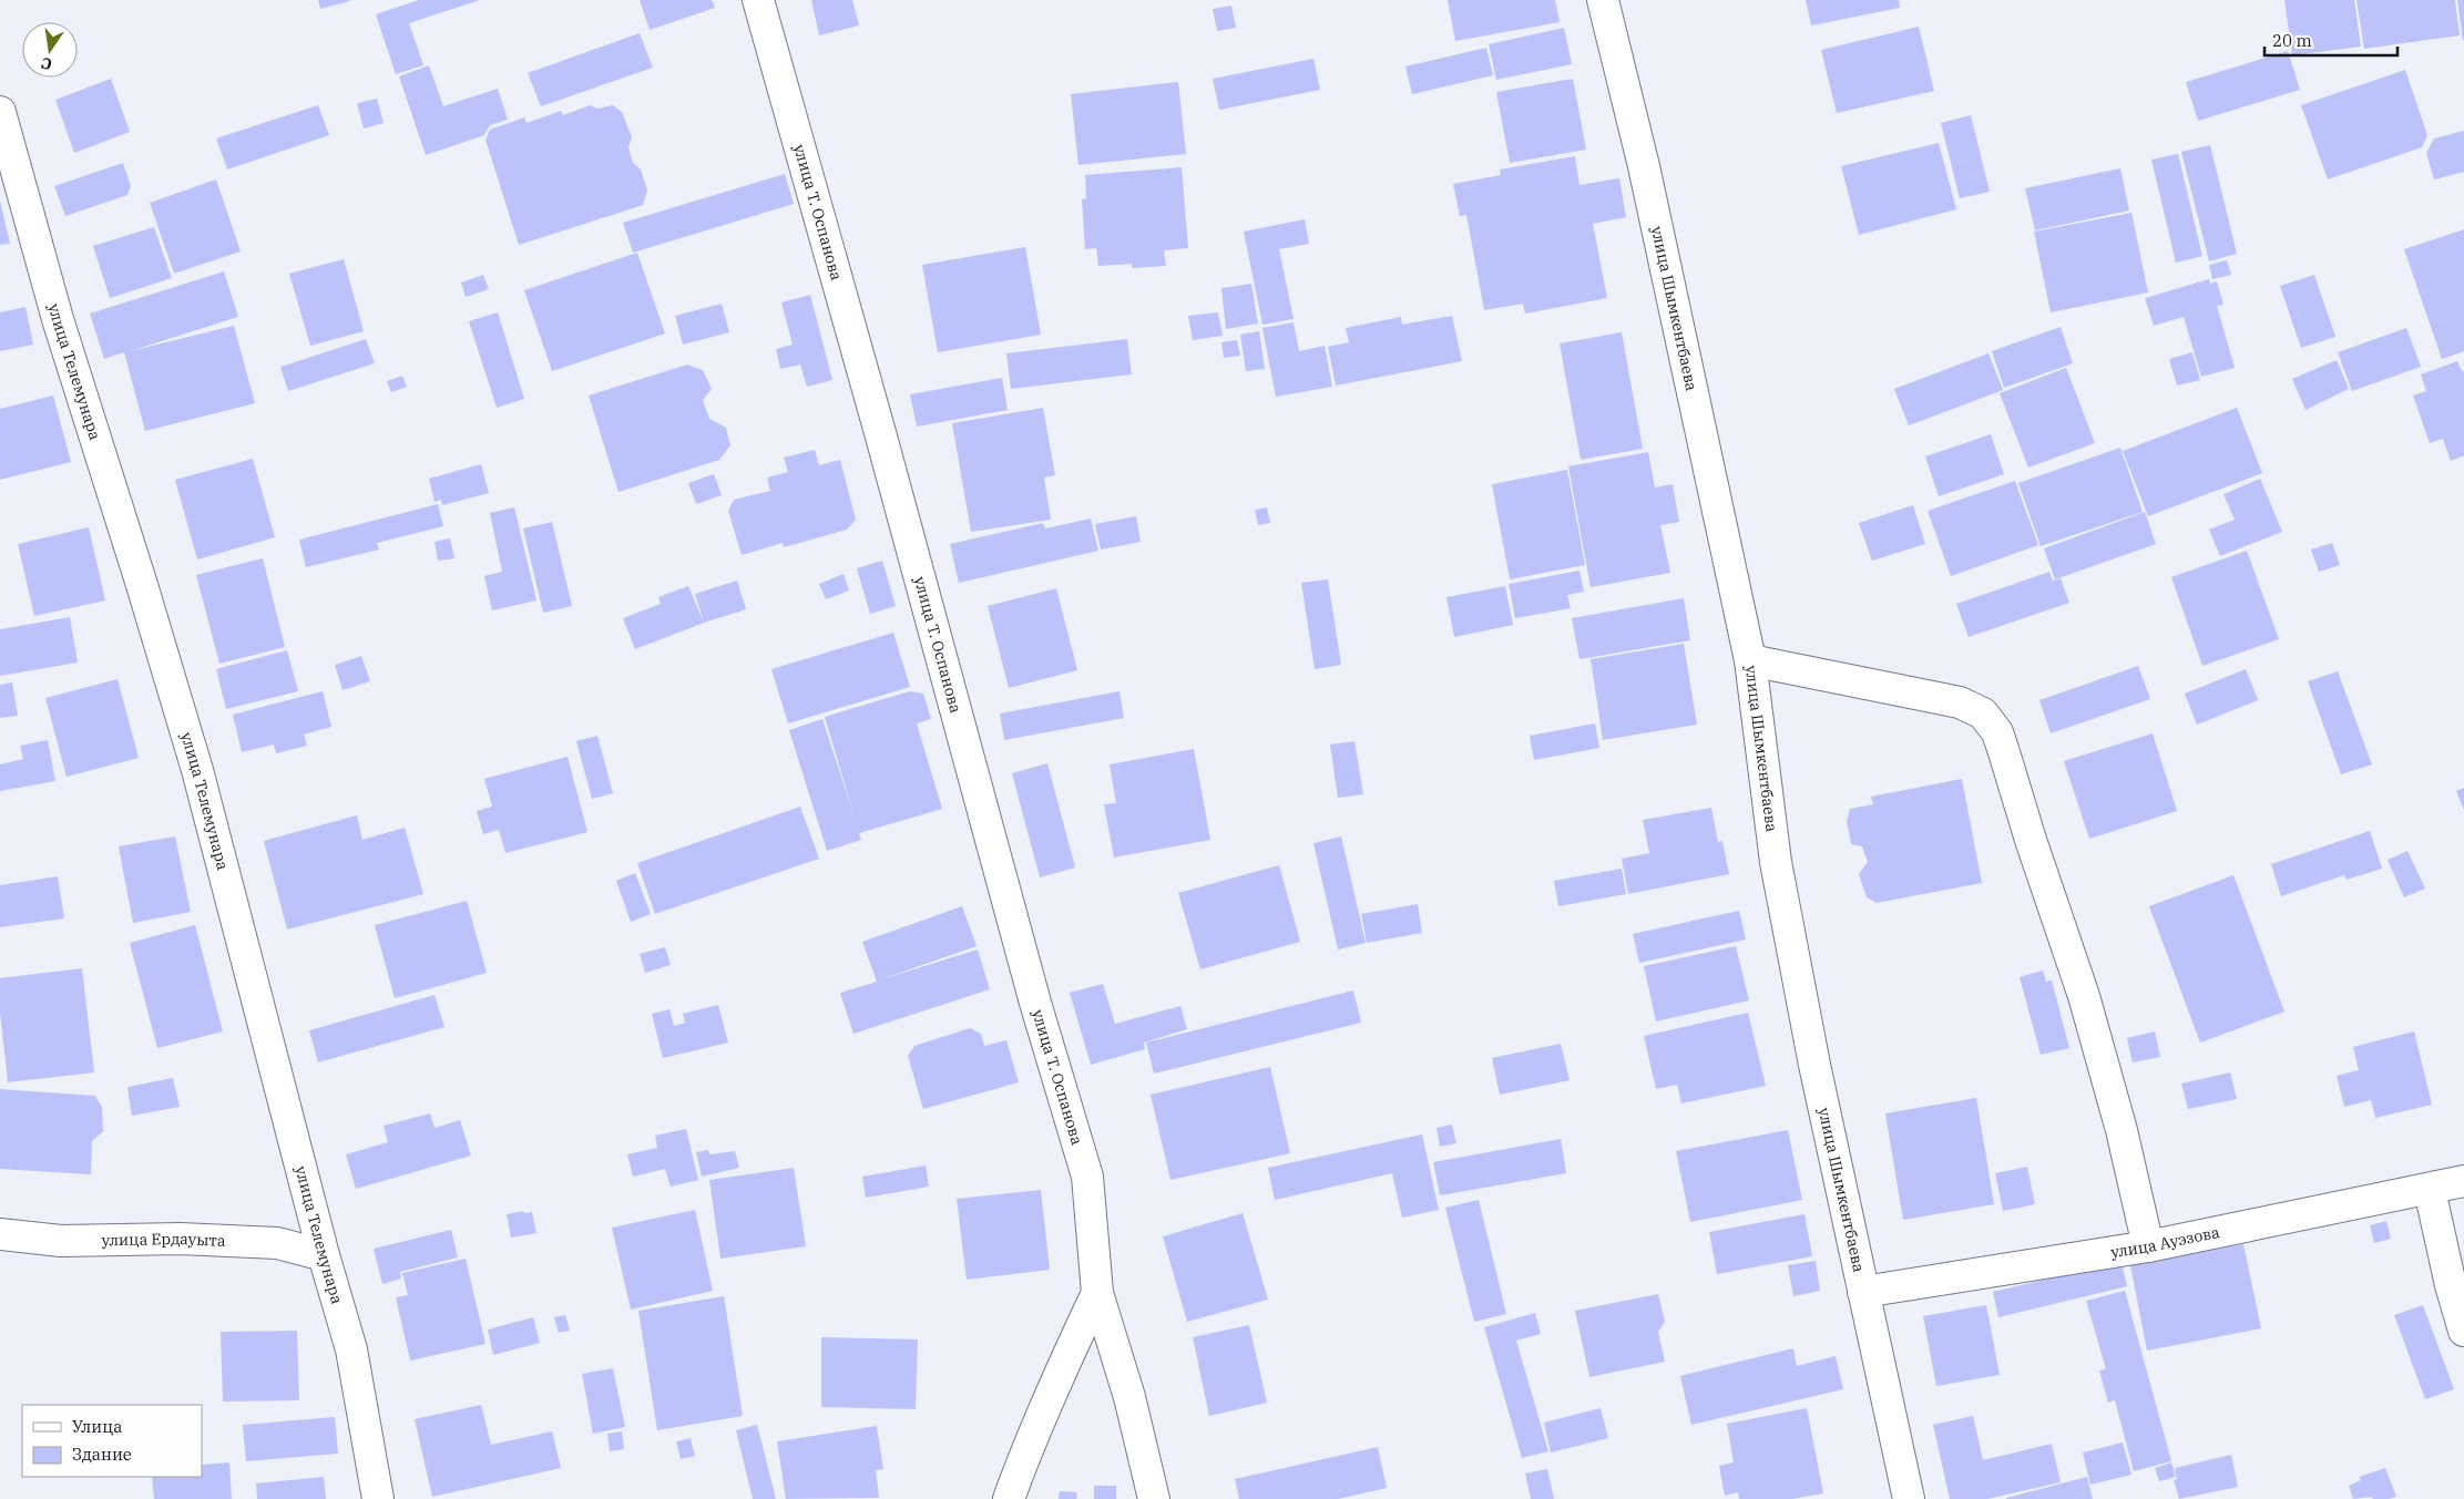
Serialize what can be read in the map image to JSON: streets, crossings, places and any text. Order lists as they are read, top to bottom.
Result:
{
  "streets": {
    "street": [
      "улица Т. Оспанова",
      "улица Шымкентбаева",
      "улица Телемунара",
      "улица Ердауыта",
      "улица Ауэзова"
    ]
  },
  "crossings": [
    ["улица Шымкентбаева", "улица Ауэзова"],
    ["улица Телемунара", "улица Ердауыта"]
  ],
  "legend": ["Улица", "Здание"],
  "scale_bar": "20 m",
  "north": "bottom"
}
